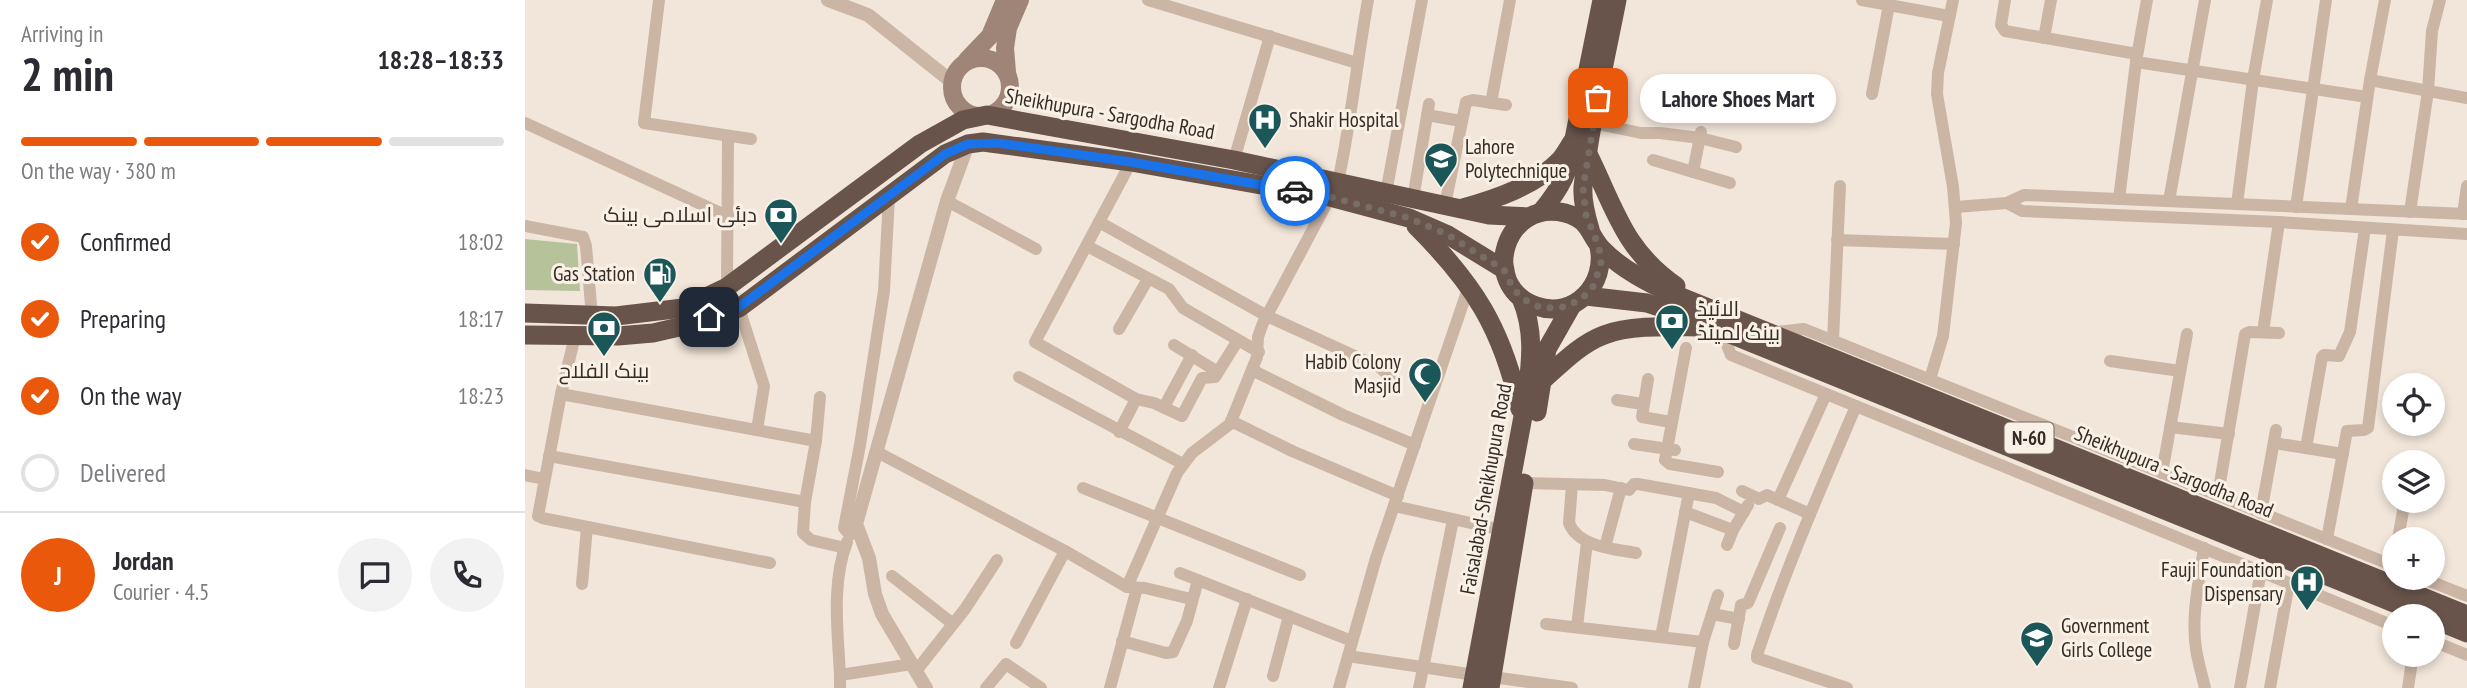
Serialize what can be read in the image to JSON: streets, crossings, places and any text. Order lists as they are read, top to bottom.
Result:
{
  "streets": {
    "highway": ["Sheikhupura - Sargodha Road", "N-60", "Faisalabad-Sheikhupura Road"]
  },
  "crossings": [
    ["Sheikhupura - Sargodha Road", "Faisalabad-Sheikhupura Road"]
  ],
  "places": {
    "other": ["Lahore Shoes Mart"],
    "hospital": ["Shakir Hospital", "Fauji Foundation Dispensary"],
    "school or university": ["Lahore Polytechnique", "Government Girls College"],
    "bank": ["دبئی اسلامی بینک", "الائیڈ بینک لمیٹڈ", "بینک الفلاح"],
    "fuel station": ["Gas Station"],
    "mosque": ["Habib Colony Masjid"]
  },
  "page": {
    "heading": ["2 min", "Arriving in", "18:28–18:33"],
    "panel": ["Jordan", "Courier · 4.5"],
    "bubble": "Lahore Shoes Mart",
    "bar": "On the way · 380 m",
    "list": [
      ["Confirmed", "18:02"],
      ["Preparing", "18:17"],
      ["On the way", "18:23"],
      "Delivered"
    ],
    "map_buttons": ["+", "−"],
    "round": "J"
  }
}
